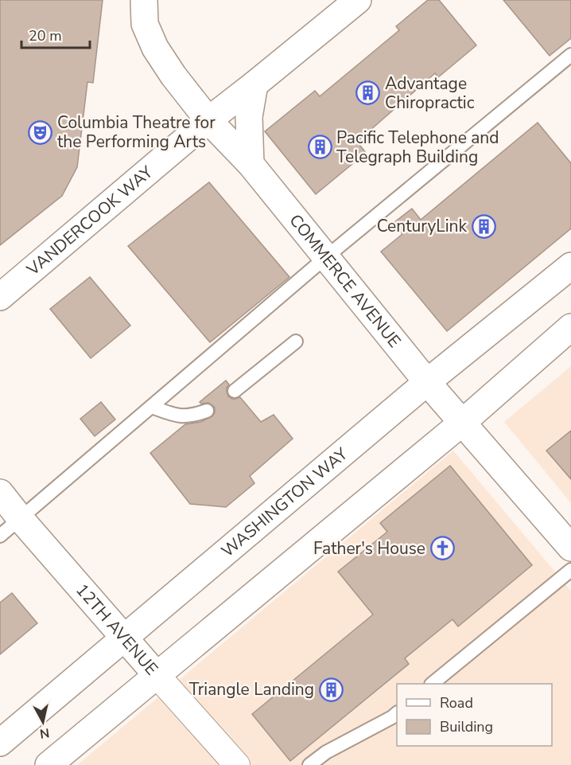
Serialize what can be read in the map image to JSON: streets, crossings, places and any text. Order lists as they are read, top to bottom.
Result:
{
  "streets": {
    "main road": [
      "VANDERCOOK WAY",
      "COMMERCE AVENUE",
      "WASHINGTON WAY",
      "12TH AVENUE"
    ]
  },
  "crossings": [
    ["VANDERCOOK WAY", "COMMERCE AVENUE"],
    ["COMMERCE AVENUE", "WASHINGTON WAY"],
    ["WASHINGTON WAY", "12TH AVENUE"]
  ],
  "places": {
    "building": [
      "Advantage Chiropractic",
      "Pacific Telephone and Telegraph Building",
      "CenturyLink",
      "Triangle Landing"
    ],
    "theatre": ["Columbia Theatre for the Performing Arts"],
    "church": ["Father's House"]
  },
  "legend": ["Road", "Building"],
  "scale_bar": "20 m",
  "north": "bottom"
}
